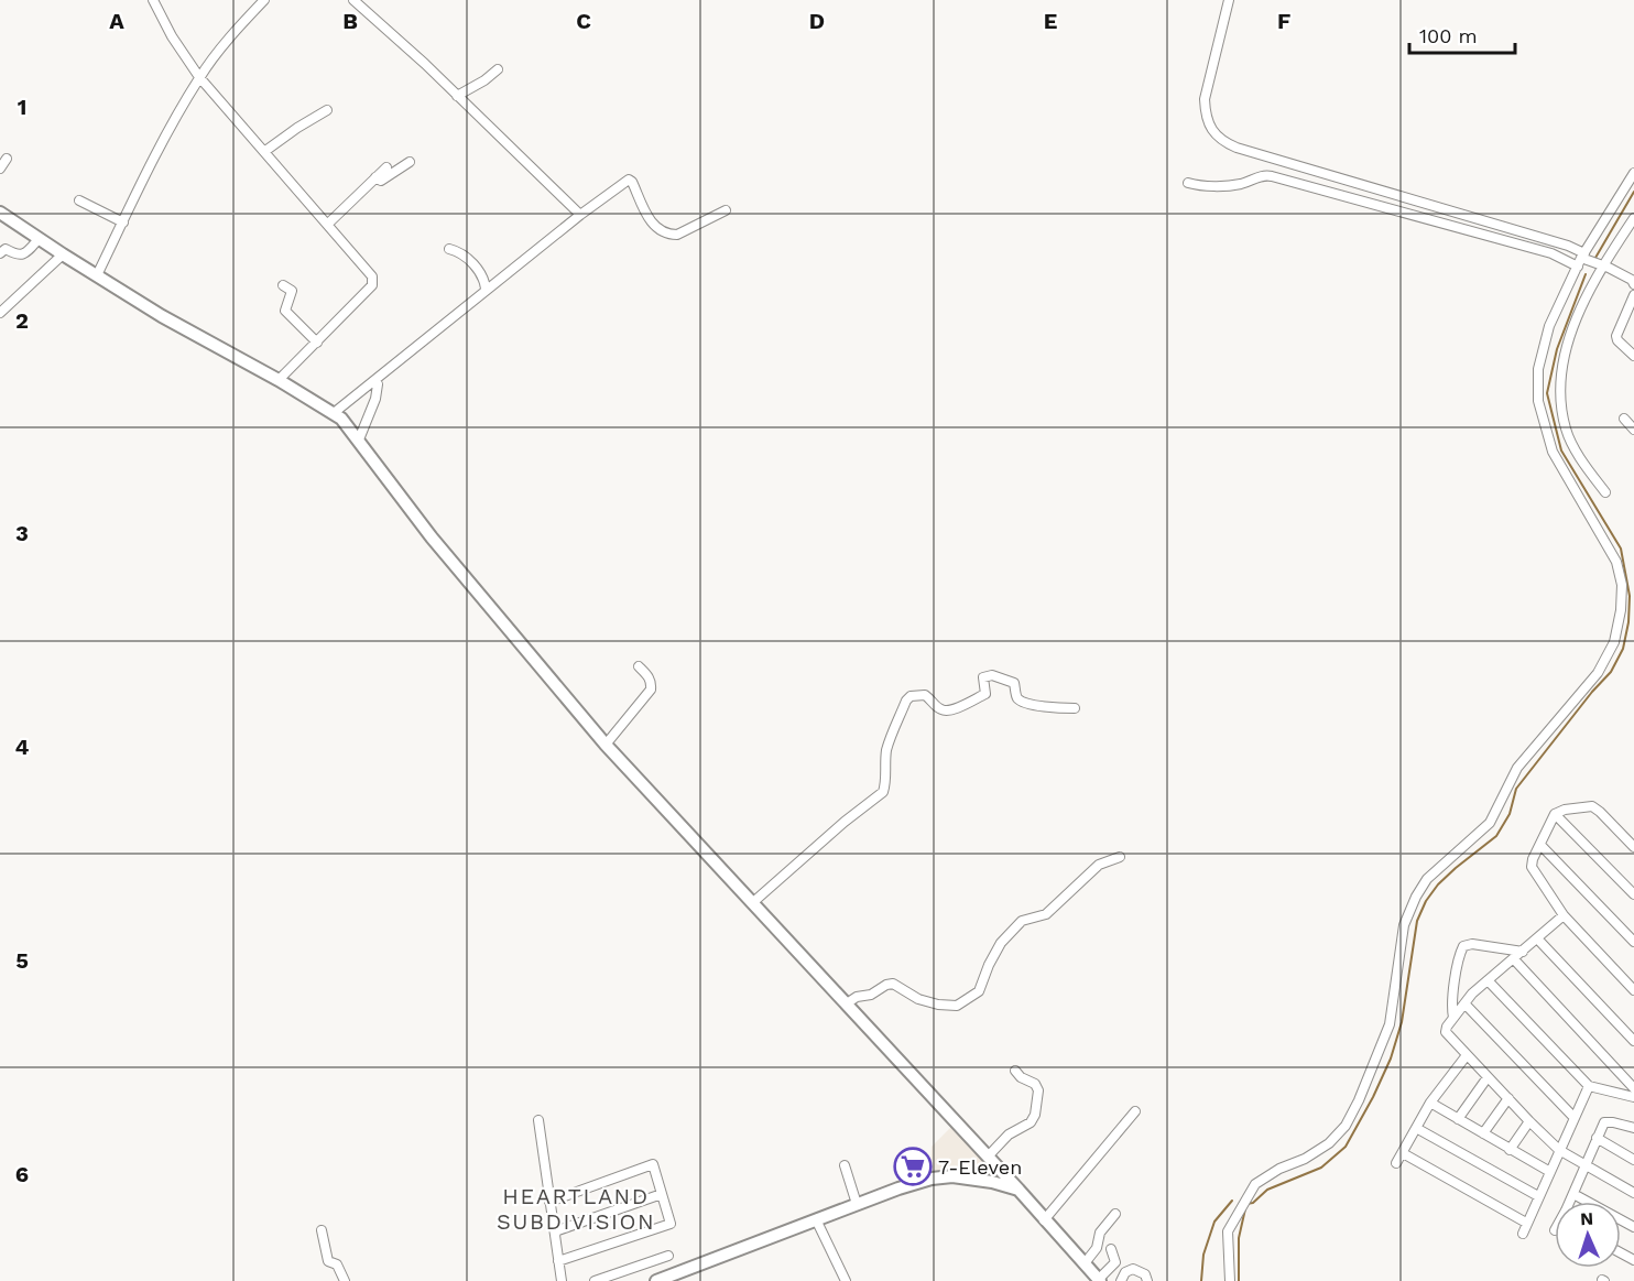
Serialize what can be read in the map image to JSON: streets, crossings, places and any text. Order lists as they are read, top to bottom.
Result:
{
  "districts": ["HEARTLAND SUBDIVISION"],
  "places": {
    "supermarket": ["7-Eleven"]
  },
  "scale_bar": "100 m",
  "north": "top",
  "grid": {
    "columns": [
      "A",
      "B",
      "C",
      "D",
      "E",
      "F"
    ],
    "rows": [
      "1",
      "2",
      "3",
      "4",
      "5",
      "6"
    ]
  }
}
